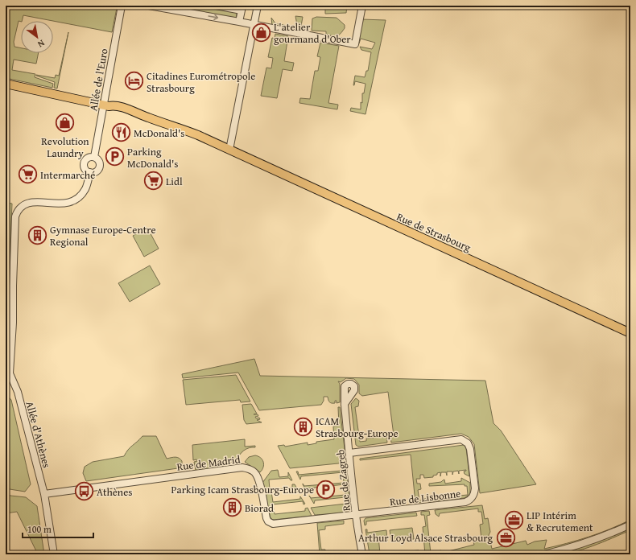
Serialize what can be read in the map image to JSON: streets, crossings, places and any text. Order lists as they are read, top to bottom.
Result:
{
  "streets": {
    "main road": ["Rue de Strasbourg"],
    "street": [
      "Allée de l'Euro",
      "Allée d'Athènes",
      "Rue de Madrid",
      "Rue de Zagreb",
      "Rue de Lisbonne"
    ]
  },
  "crossings": [
    ["Allée de l'Euro", "Rue de Strasbourg"],
    ["Allée de l'Euro", "Allée d'Athènes"],
    ["Allée d'Athènes", "Rue de Madrid"],
    ["Rue de Madrid", "Rue de Zagreb"],
    ["Rue de Madrid", "Rue de Lisbonne"],
    ["Rue de Zagreb", "Rue de Lisbonne"]
  ],
  "places": {
    "shop": ["L'atelier gourmand d'Ober", "Revolution Laundry"],
    "hotel": ["Citadines Eurométropole Strasbourg"],
    "restaurant": ["McDonald's"],
    "parking": ["Parking McDonald's", "Parking Icam Strasbourg-Europe"],
    "supermarket": ["Intermarché", "Lidl"],
    "building": ["Gymnase Europe-Centre Regional", "ICAM Strasbourg-Europe", "Biorad"],
    "bus stop": ["Athènes"],
    "office": ["LIP Intérim & Recrutement", "Arthur Loyd Alsace Strasbourg"]
  },
  "scale_bar": "100 m",
  "north": "bottom right"
}
